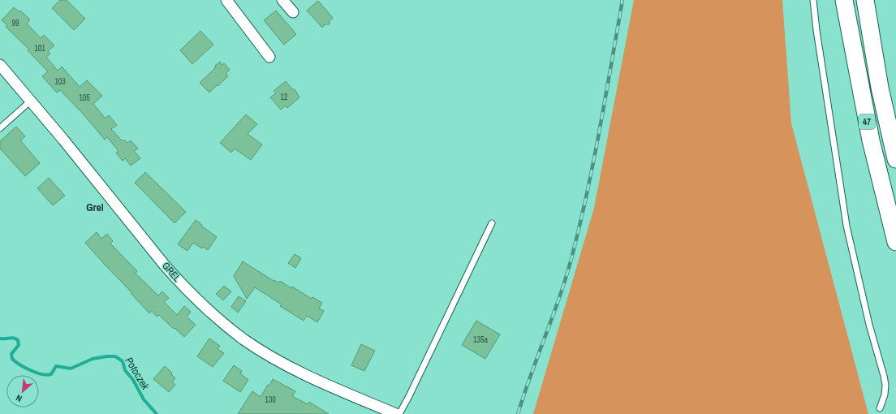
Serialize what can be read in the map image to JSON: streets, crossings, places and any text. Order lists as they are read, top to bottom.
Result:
{
  "streets": {
    "main road": ["47"],
    "street": ["GREL"]
  },
  "districts": ["Grel"],
  "water": ["Potoczek"],
  "house_numbers": [
    "99",
    "101",
    "103",
    "12",
    "105",
    "135a",
    "130"
  ],
  "north": "bottom left"
}
